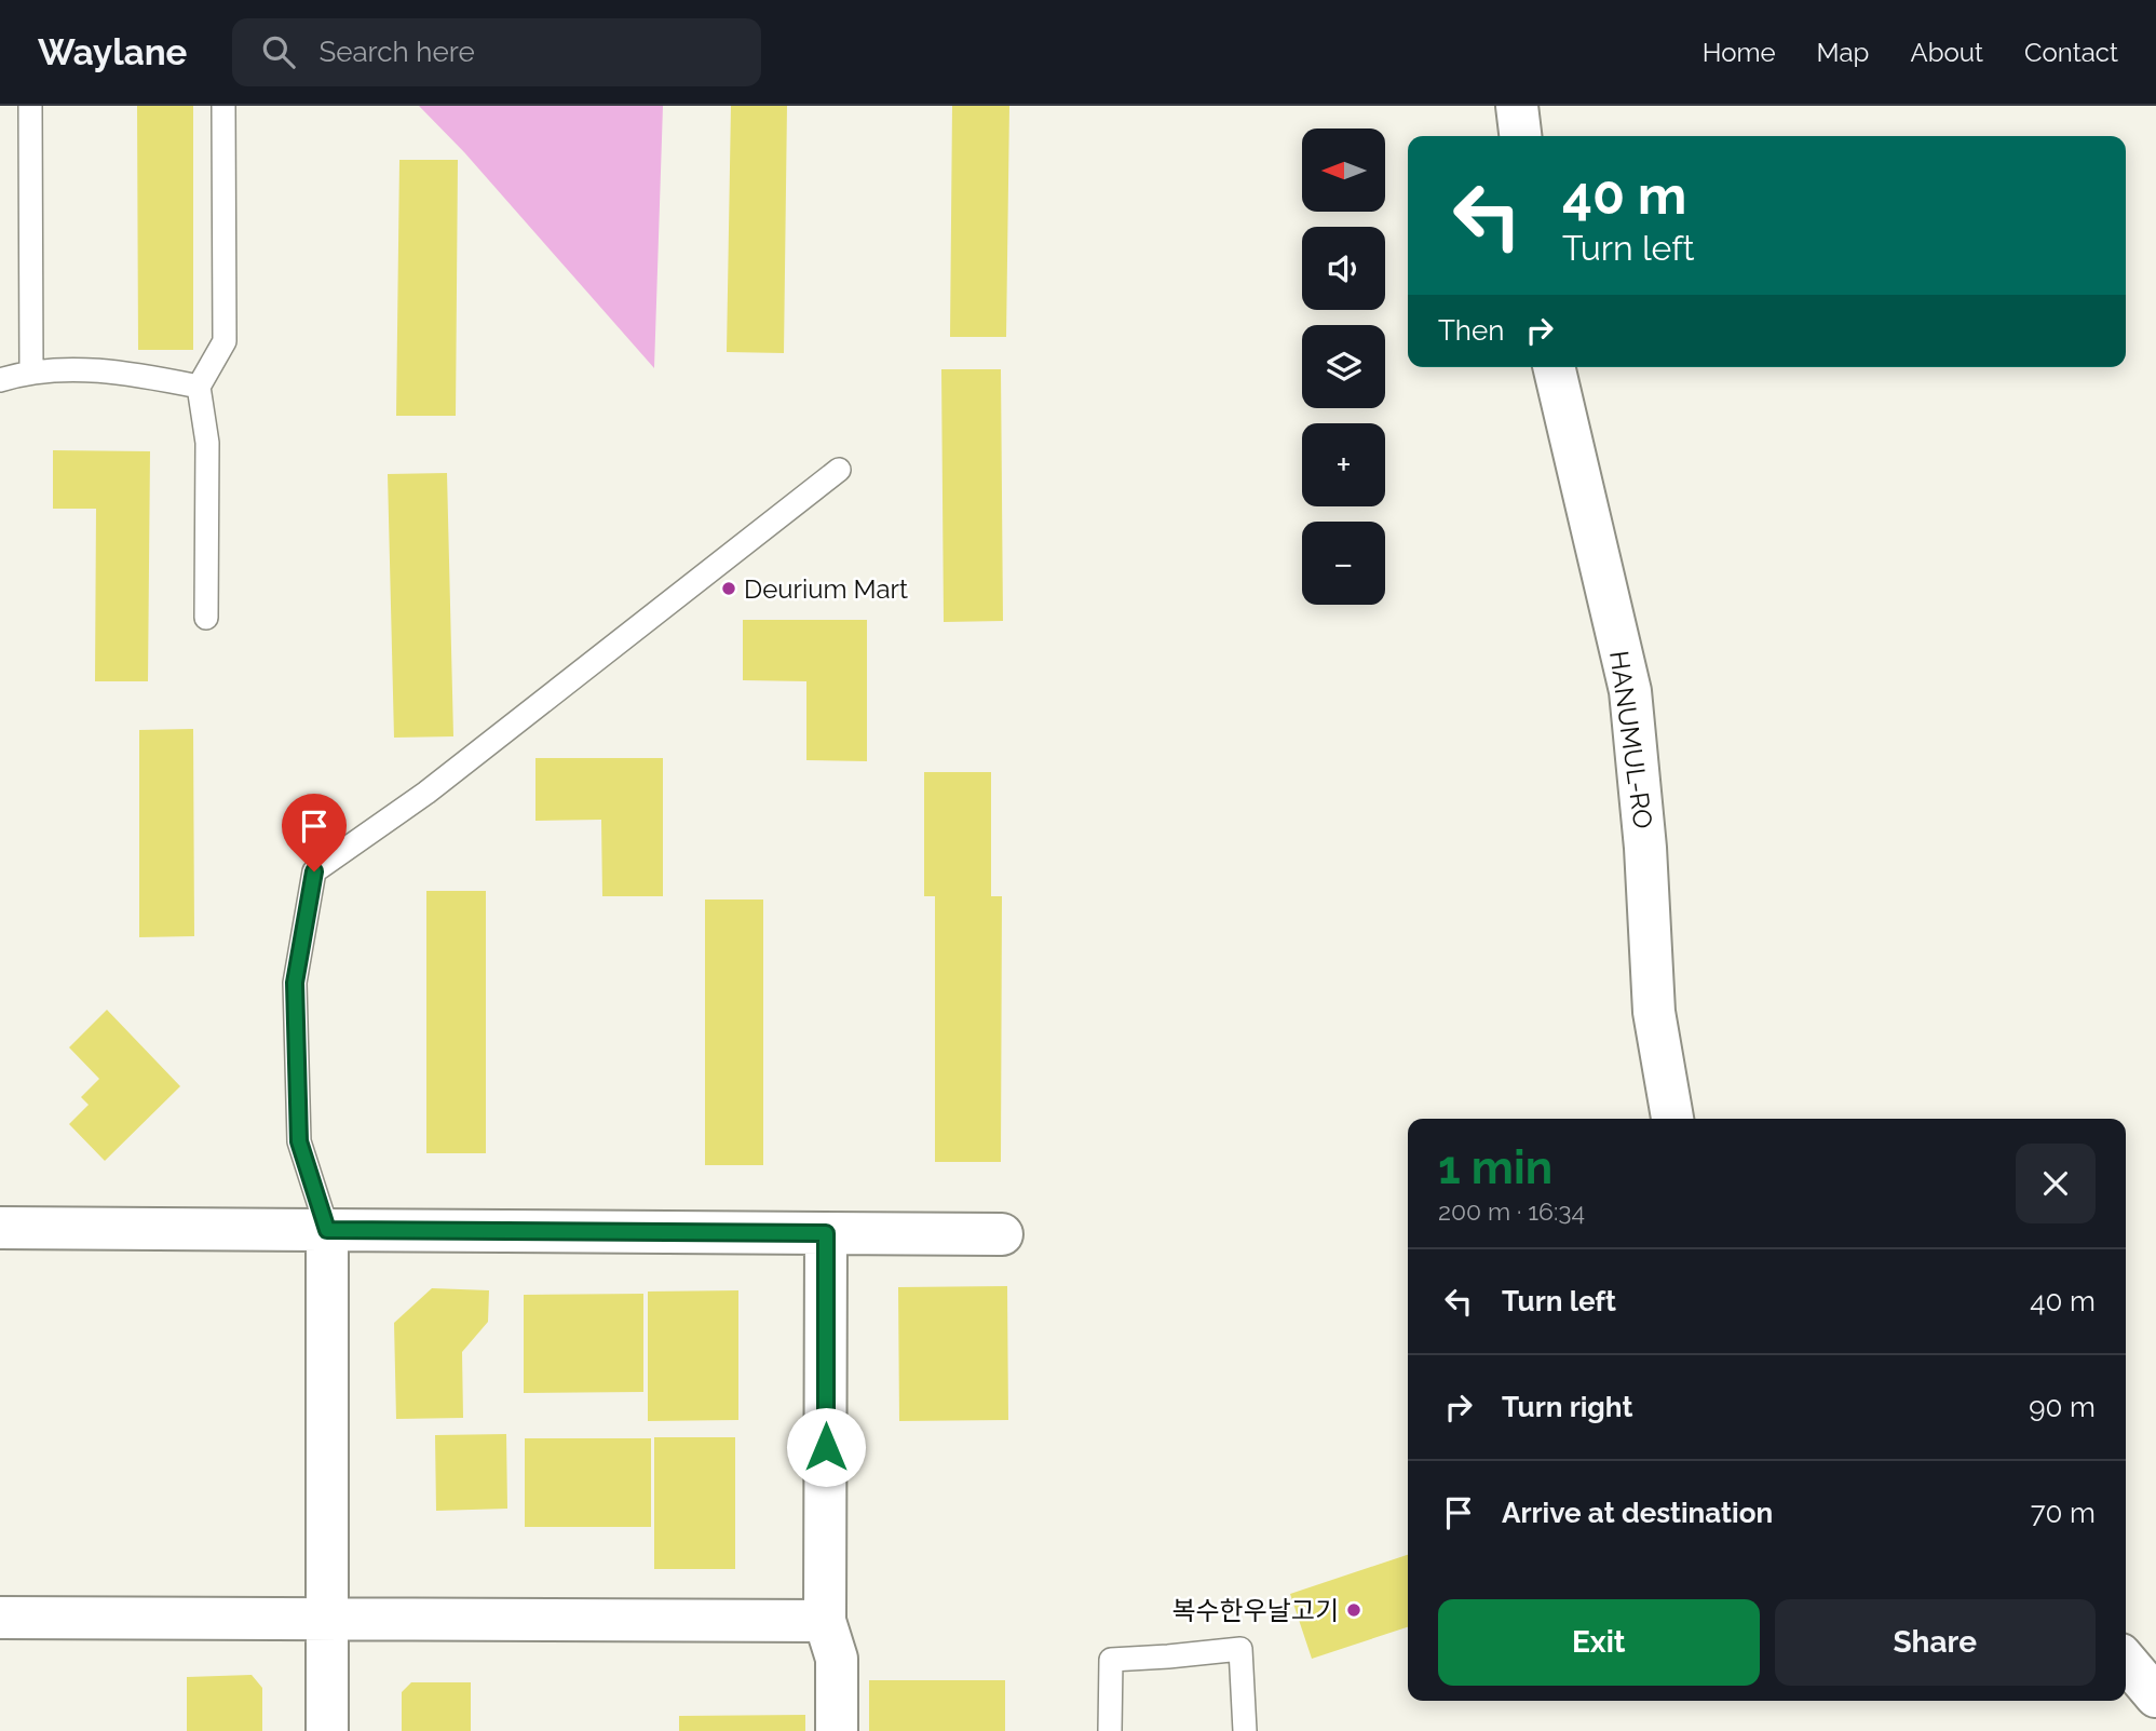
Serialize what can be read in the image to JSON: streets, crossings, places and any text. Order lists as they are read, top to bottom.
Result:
{
  "streets": {
    "street": ["HANUMUL-RO"]
  },
  "places": ["Deurium Mart", "복수한우날고기"],
  "north": "left",
  "page": {
    "header": "Waylane",
    "search": "Search here",
    "nav": [
      "Home",
      "Map",
      "About",
      "Contact"
    ],
    "map_buttons": ["+", "−"],
    "turn": ["40 m", "Turn left"],
    "then": "Then",
    "heading": ["1 min", "200 m · 16:34"],
    "list": [
      {
        "name": "Turn left",
        "value": "40 m"
      },
      {
        "name": "Turn right",
        "value": "90 m"
      },
      {
        "name": "Arrive at destination",
        "value": "70 m"
      }
    ],
    "buttons": ["Exit", "Share"]
  }
}
